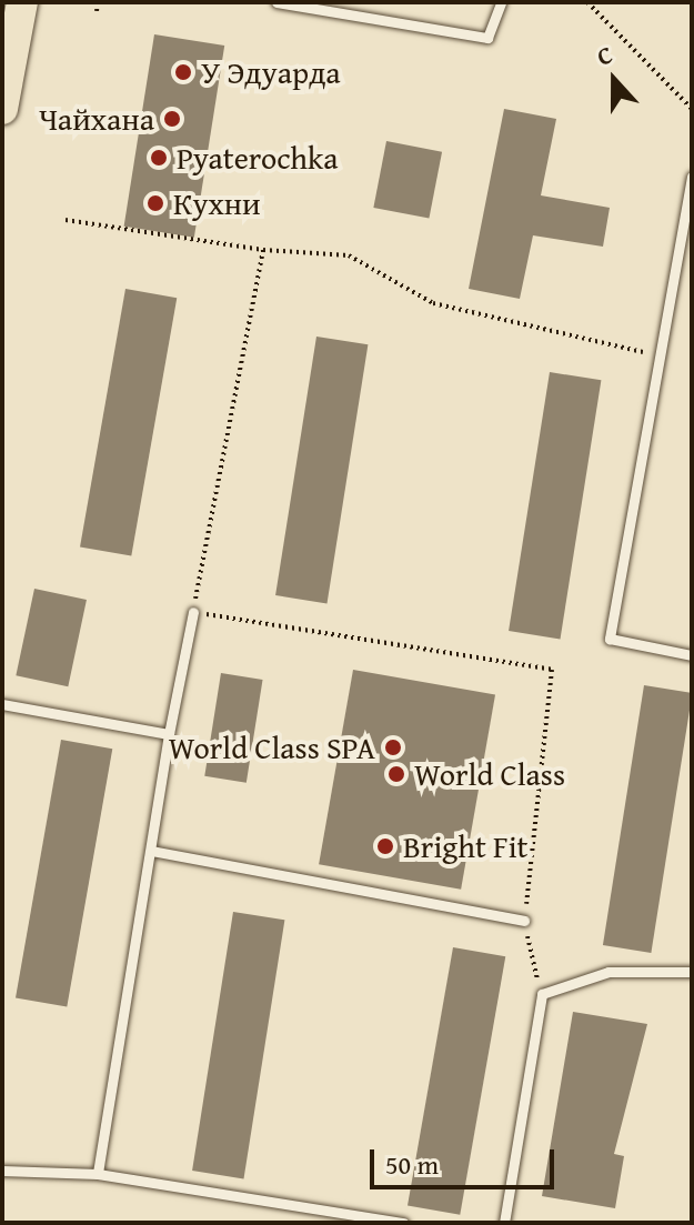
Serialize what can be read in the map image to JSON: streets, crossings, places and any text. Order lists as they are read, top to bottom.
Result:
{
  "places": [
    "У Эдуарда",
    "Чайхана",
    "Pyaterochka",
    "Кухни",
    "World Class SPA",
    "World Class",
    "Bright Fit"
  ],
  "scale_bar": "50 m",
  "north": "top"
}
